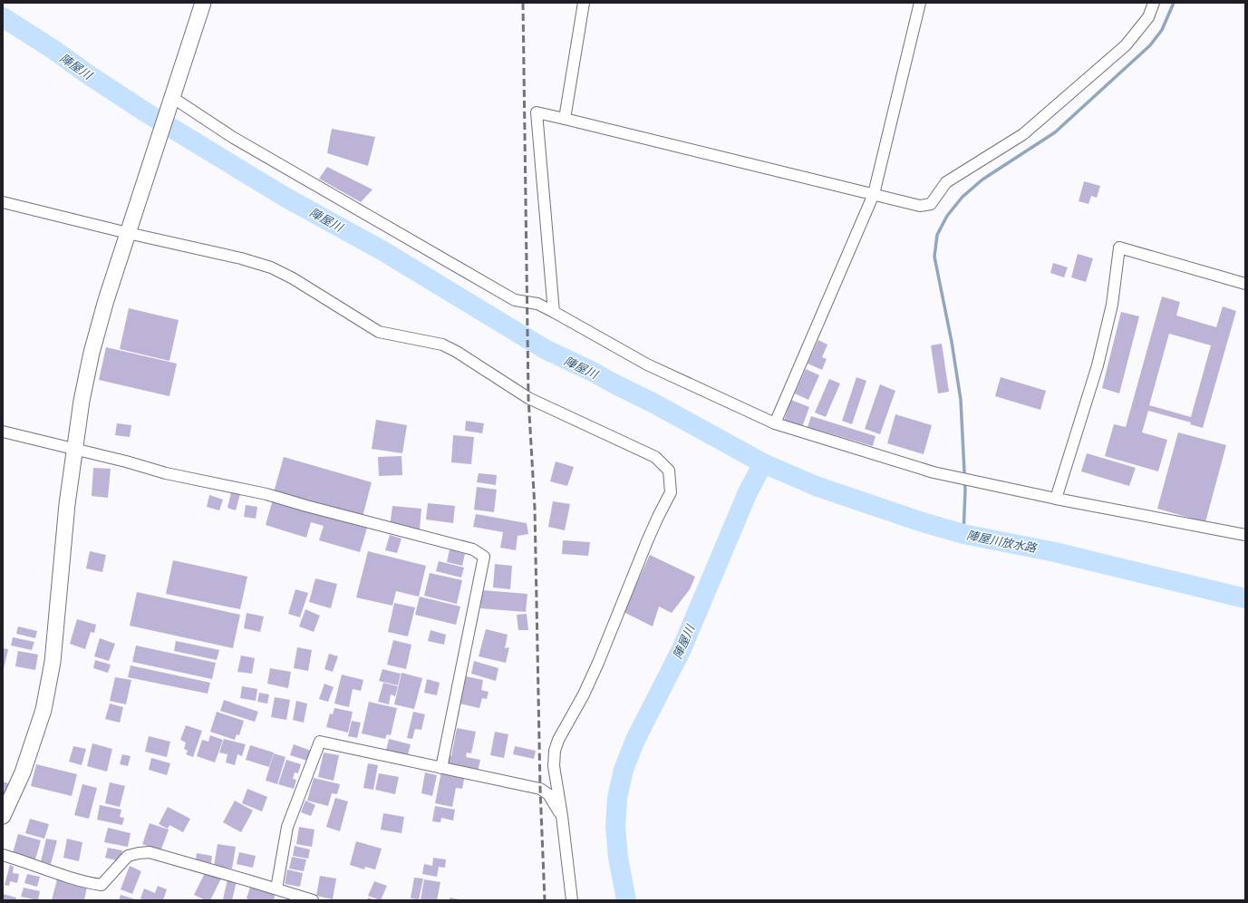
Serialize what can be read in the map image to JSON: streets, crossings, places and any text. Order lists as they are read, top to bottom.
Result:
{
  "water": ["陣屋川", "陣屋川放水路"]
}
